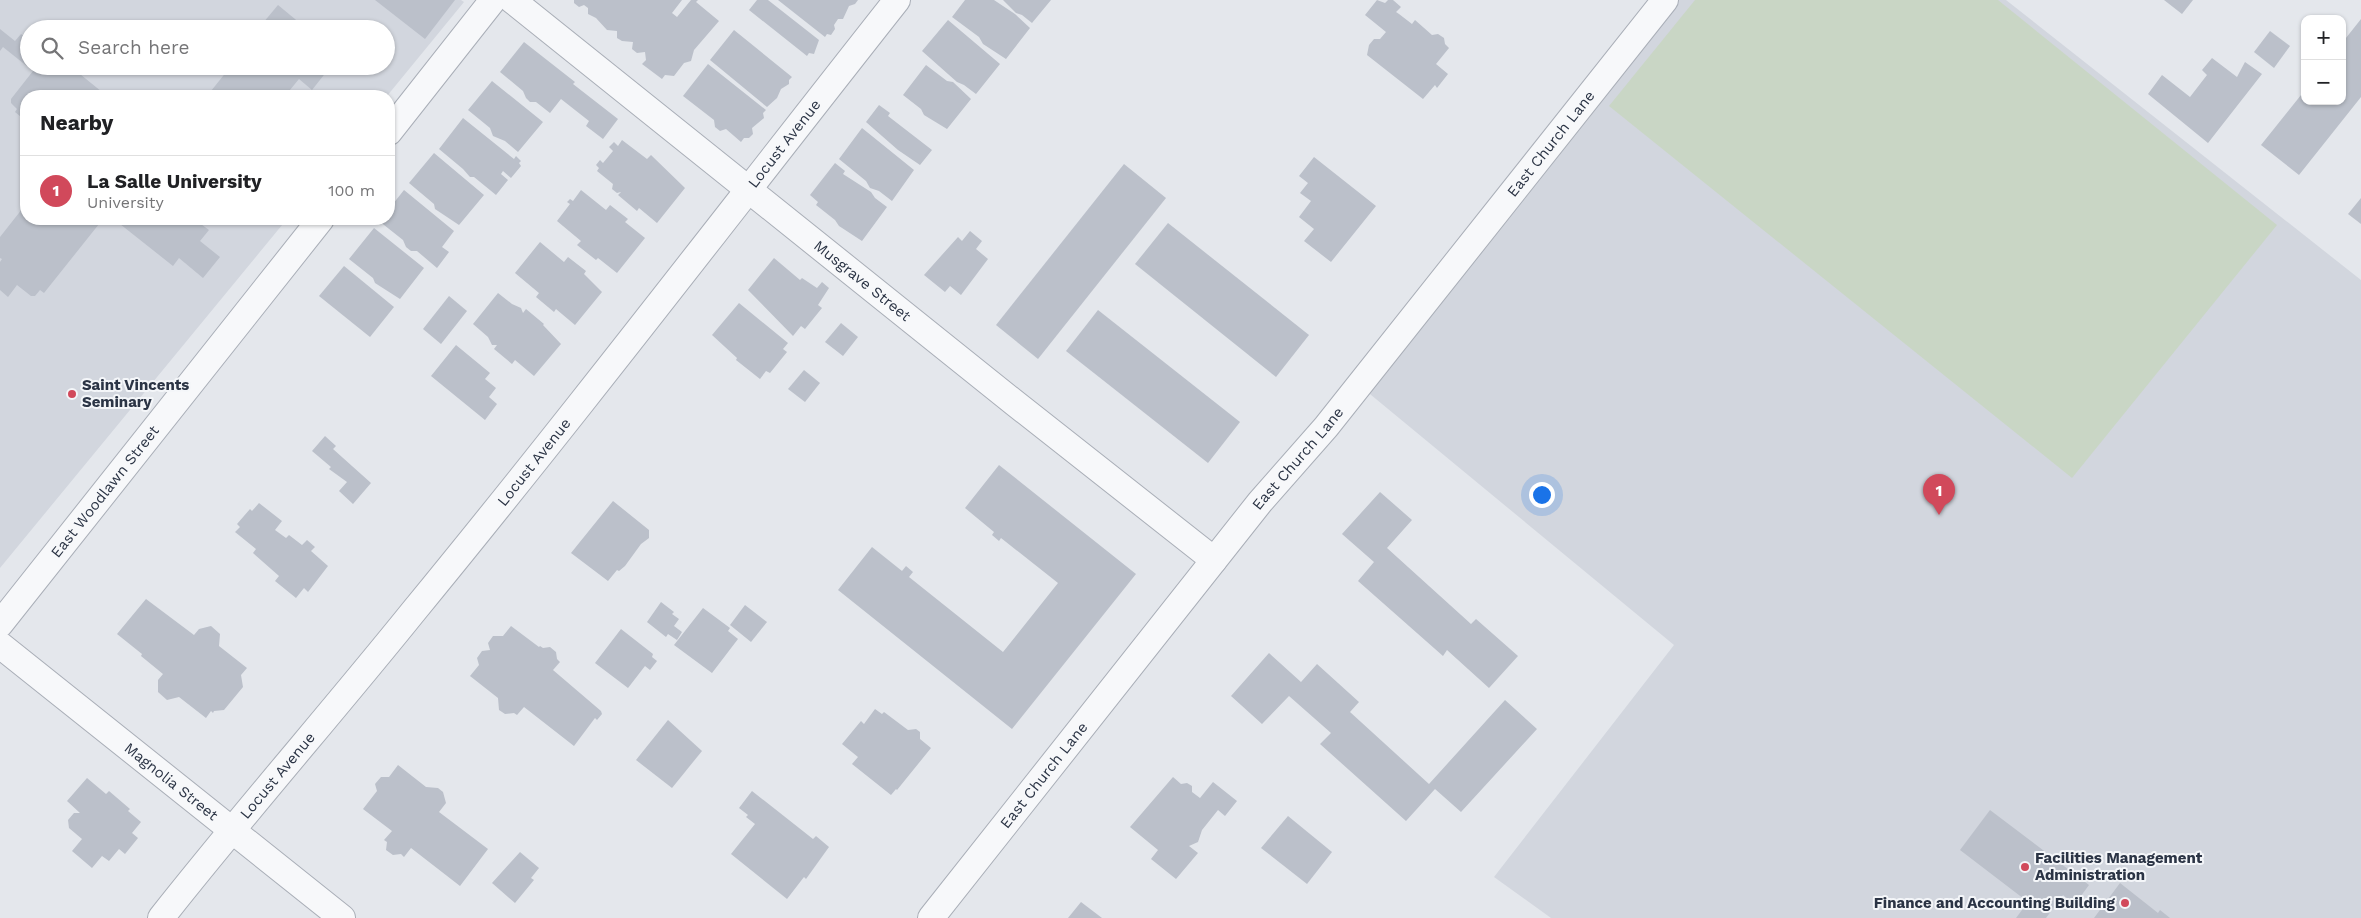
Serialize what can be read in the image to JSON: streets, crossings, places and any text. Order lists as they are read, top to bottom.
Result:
{
  "streets": {
    "street": [
      "East Church Lane",
      "Locust Avenue",
      "Musgrave Street",
      "East Woodlawn Street",
      "Magnolia Street"
    ]
  },
  "crossings": [
    ["East Church Lane", "Musgrave Street"],
    ["Locust Avenue", "Musgrave Street"],
    ["Locust Avenue", "Magnolia Street"]
  ],
  "places": ["Saint Vincents Seminary", "Facilities Management Administration", "Finance and Accounting Building"],
  "page": {
    "map_buttons": ["+", "−"],
    "search": "Search here",
    "heading": "Nearby",
    "list": [
      {
        "mark": "1",
        "name": "La Salle University",
        "note": "University",
        "value": "100 m"
      }
    ],
    "pins": "1"
  }
}
